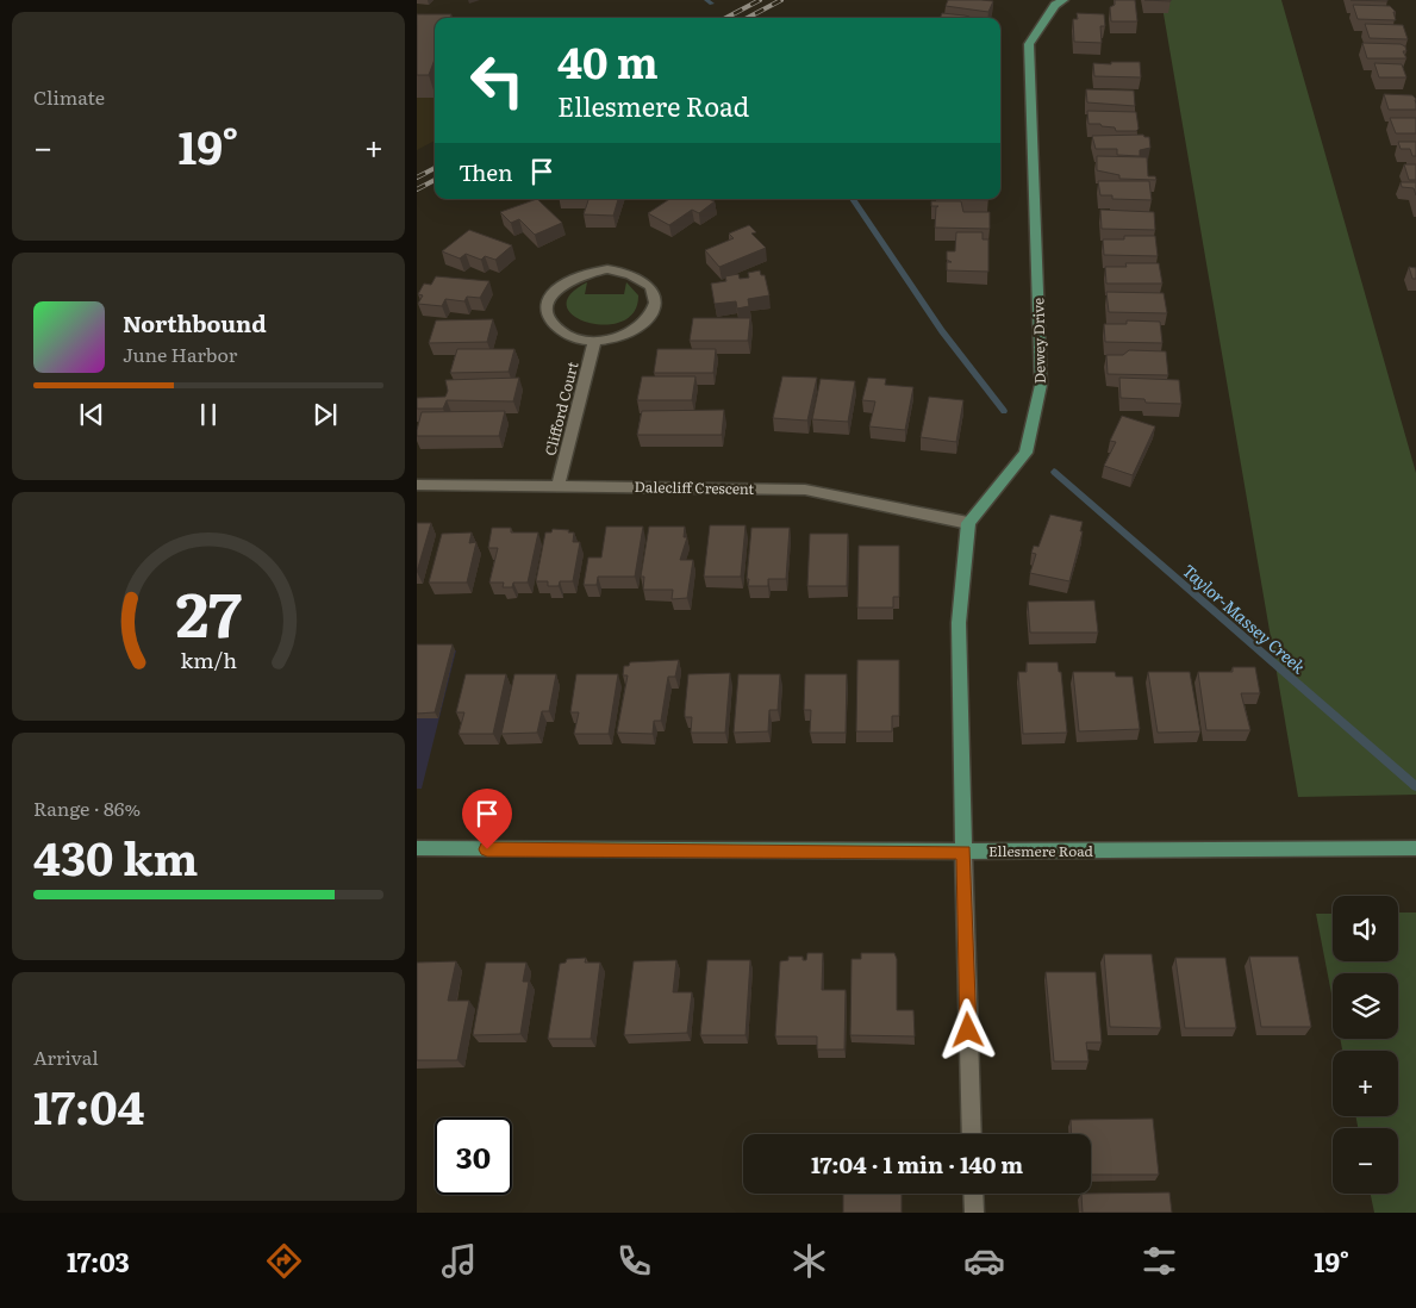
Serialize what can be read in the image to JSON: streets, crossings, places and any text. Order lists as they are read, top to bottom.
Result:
{
  "streets": {
    "street": [
      "Dewey Drive",
      "Clifford Court",
      "Dalecliff Crescent",
      "Ellesmere Road"
    ]
  },
  "crossings": [
    ["Dewey Drive", "Dalecliff Crescent"],
    ["Clifford Court", "Dalecliff Crescent"]
  ],
  "water": ["Taylor-Massey Creek"],
  "page": {
    "tile": [
      "Climate",
      ["Range · 86%", "430 km"],
      ["Arrival", "17:04"]
    ],
    "turn": ["40 m", "Ellesmere Road"],
    "heat": ["−", "19°", "+"],
    "then": "Then",
    "song": ["Northbound", "June Harbor"],
    "map_buttons": ["+", "−"],
    "limit": "30",
    "trip": "17:04 · 1 min · 140 m",
    "tabs": ["17:03", "19°"],
    "gauge": ["27", "km/h"]
  }
}
